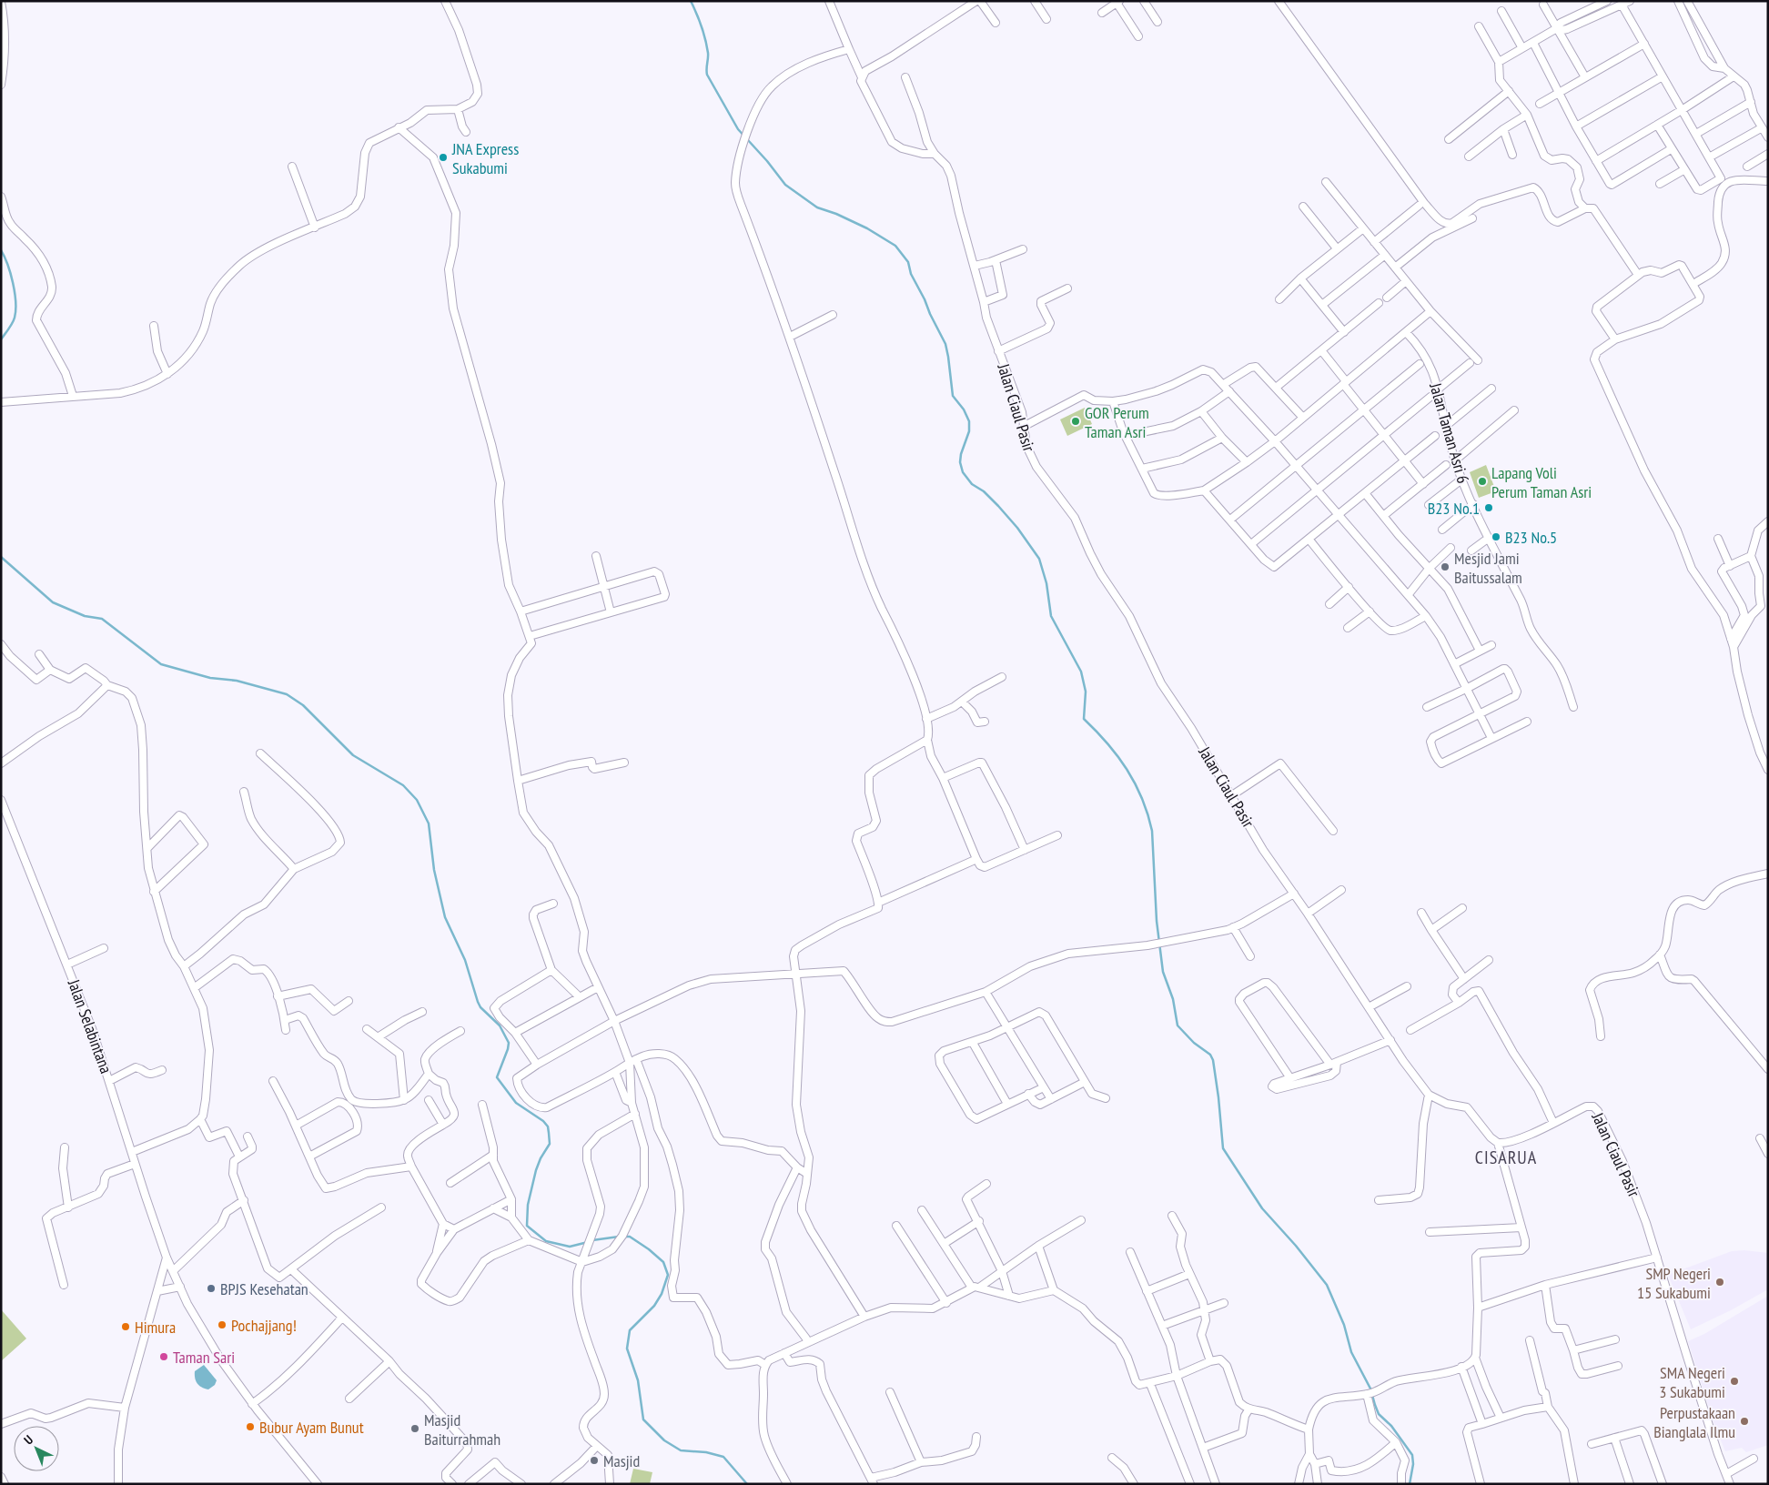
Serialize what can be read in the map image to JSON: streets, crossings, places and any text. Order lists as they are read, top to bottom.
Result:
{
  "streets": {
    "street": ["Jalan Ciaul Pasir", "Jalan Taman Asri 6", "Jalan Selabintana"]
  },
  "districts": ["CISARUA"],
  "places": [
    "JNA Express Sukabumi",
    "GOR Perum Taman Asri",
    "Lapang Voli Perum Taman Asri",
    "B23 No.1",
    "B23 No.5",
    "Mesjid Jami Baitussalam",
    "SMP Negeri 15 Sukabumi",
    "BPJS Kesehatan",
    "Pochajjang!",
    "Himura",
    "Taman Sari",
    "SMA Negeri 3 Sukabumi",
    "Perpustakaan Bianglala Ilmu",
    "Bubur Ayam Bunut",
    "Masjid Baiturrahmah",
    "Masjid"
  ],
  "north": "top left"
}
